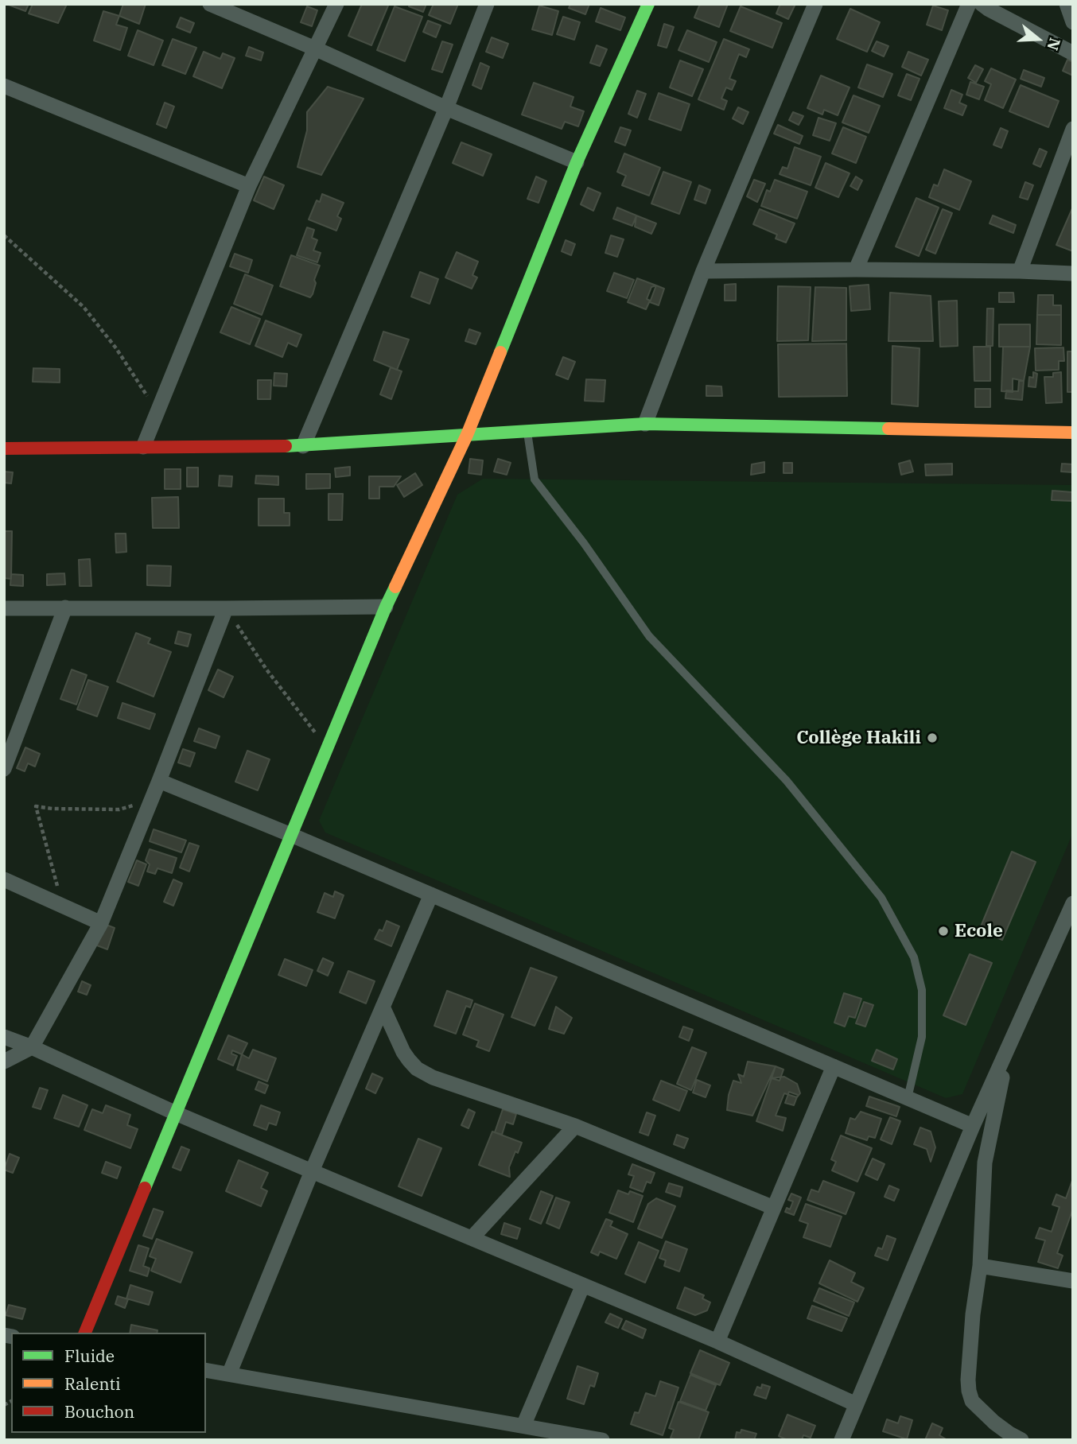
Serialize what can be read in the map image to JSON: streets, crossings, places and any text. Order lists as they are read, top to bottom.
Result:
{
  "places": ["Collège Hakili", "Ecole"],
  "legend": ["Fluide", "Ralenti", "Bouchon"],
  "north": "right"
}
